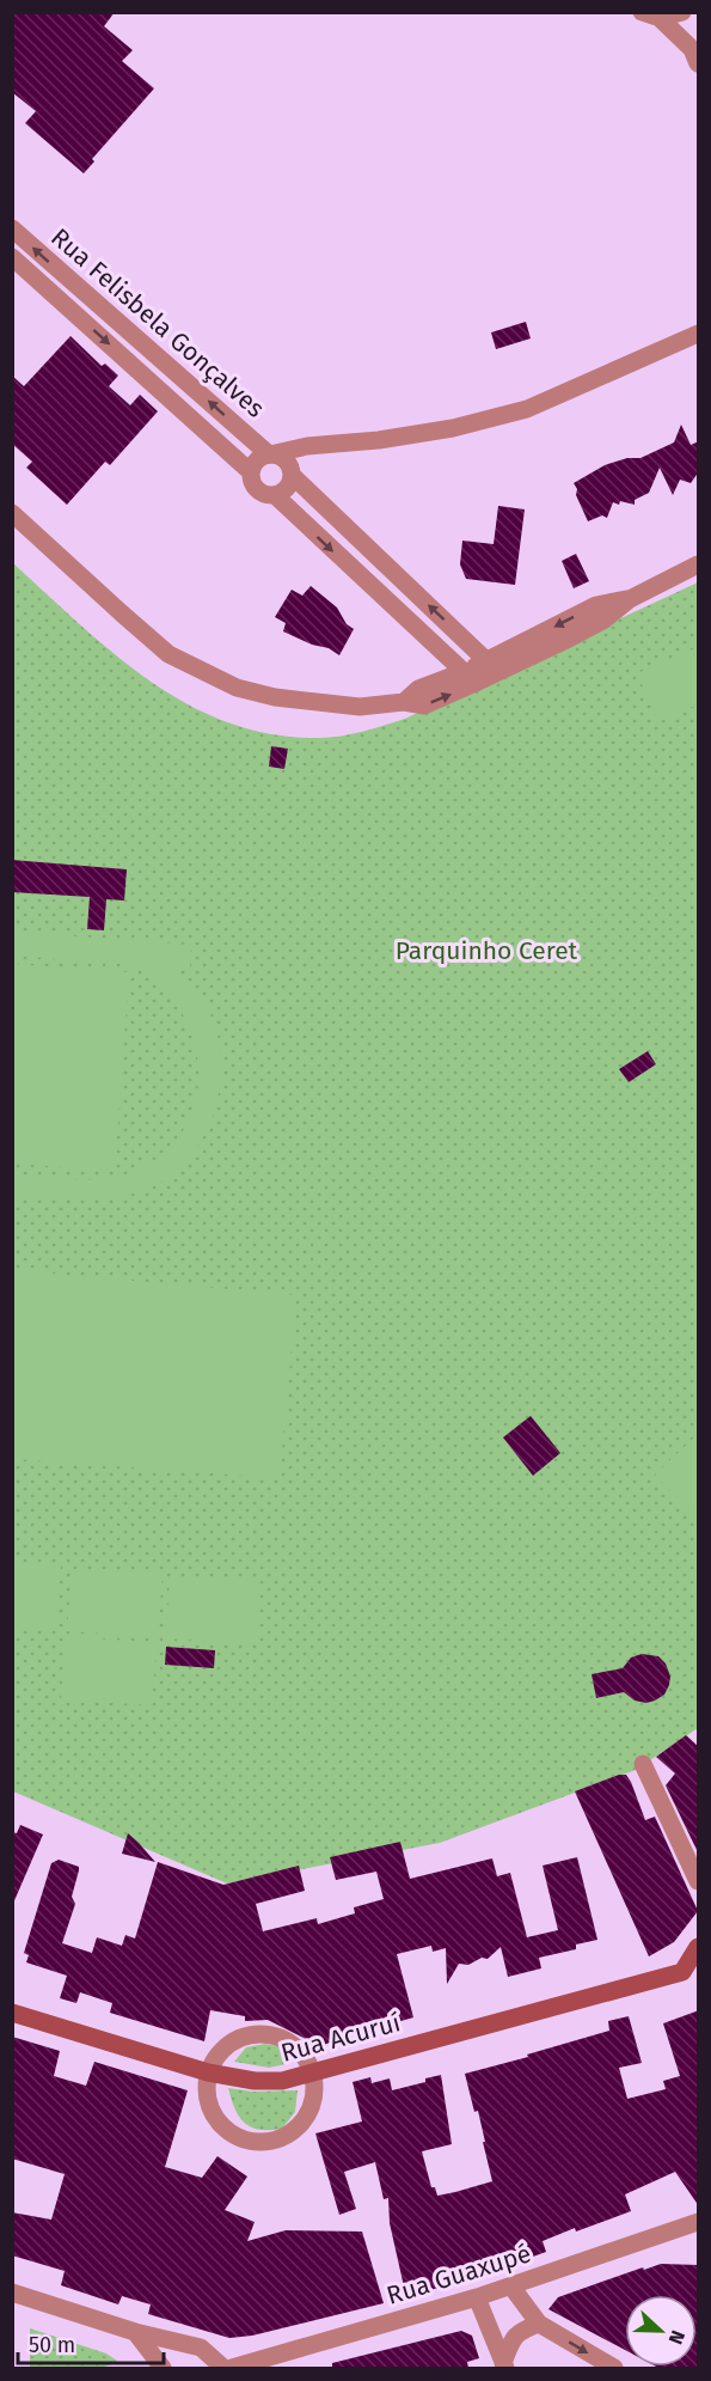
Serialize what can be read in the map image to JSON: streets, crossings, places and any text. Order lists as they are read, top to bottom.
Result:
{
  "streets": {
    "main road": ["Rua Acuruí"],
    "street": ["Rua Felisbela Gonçalves", "Rua Guaxupé"]
  },
  "parks": ["Parquinho Ceret"],
  "scale_bar": "50 m",
  "north": "right"
}
